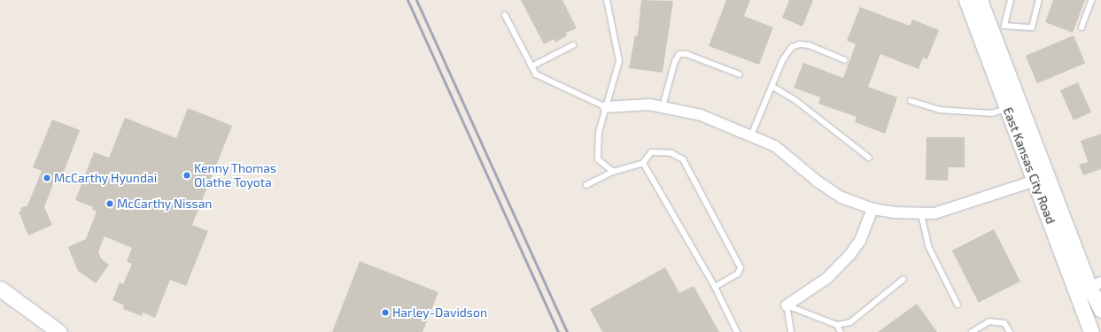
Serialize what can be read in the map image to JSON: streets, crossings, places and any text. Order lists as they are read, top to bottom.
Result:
{
  "streets": {
    "main road": ["East Kansas City Road"]
  },
  "places": [
    "Kenny Thomas Olathe Toyota",
    "McCarthy Hyundai",
    "McCarthy Nissan",
    "Harley-Davidson"
  ]
}
